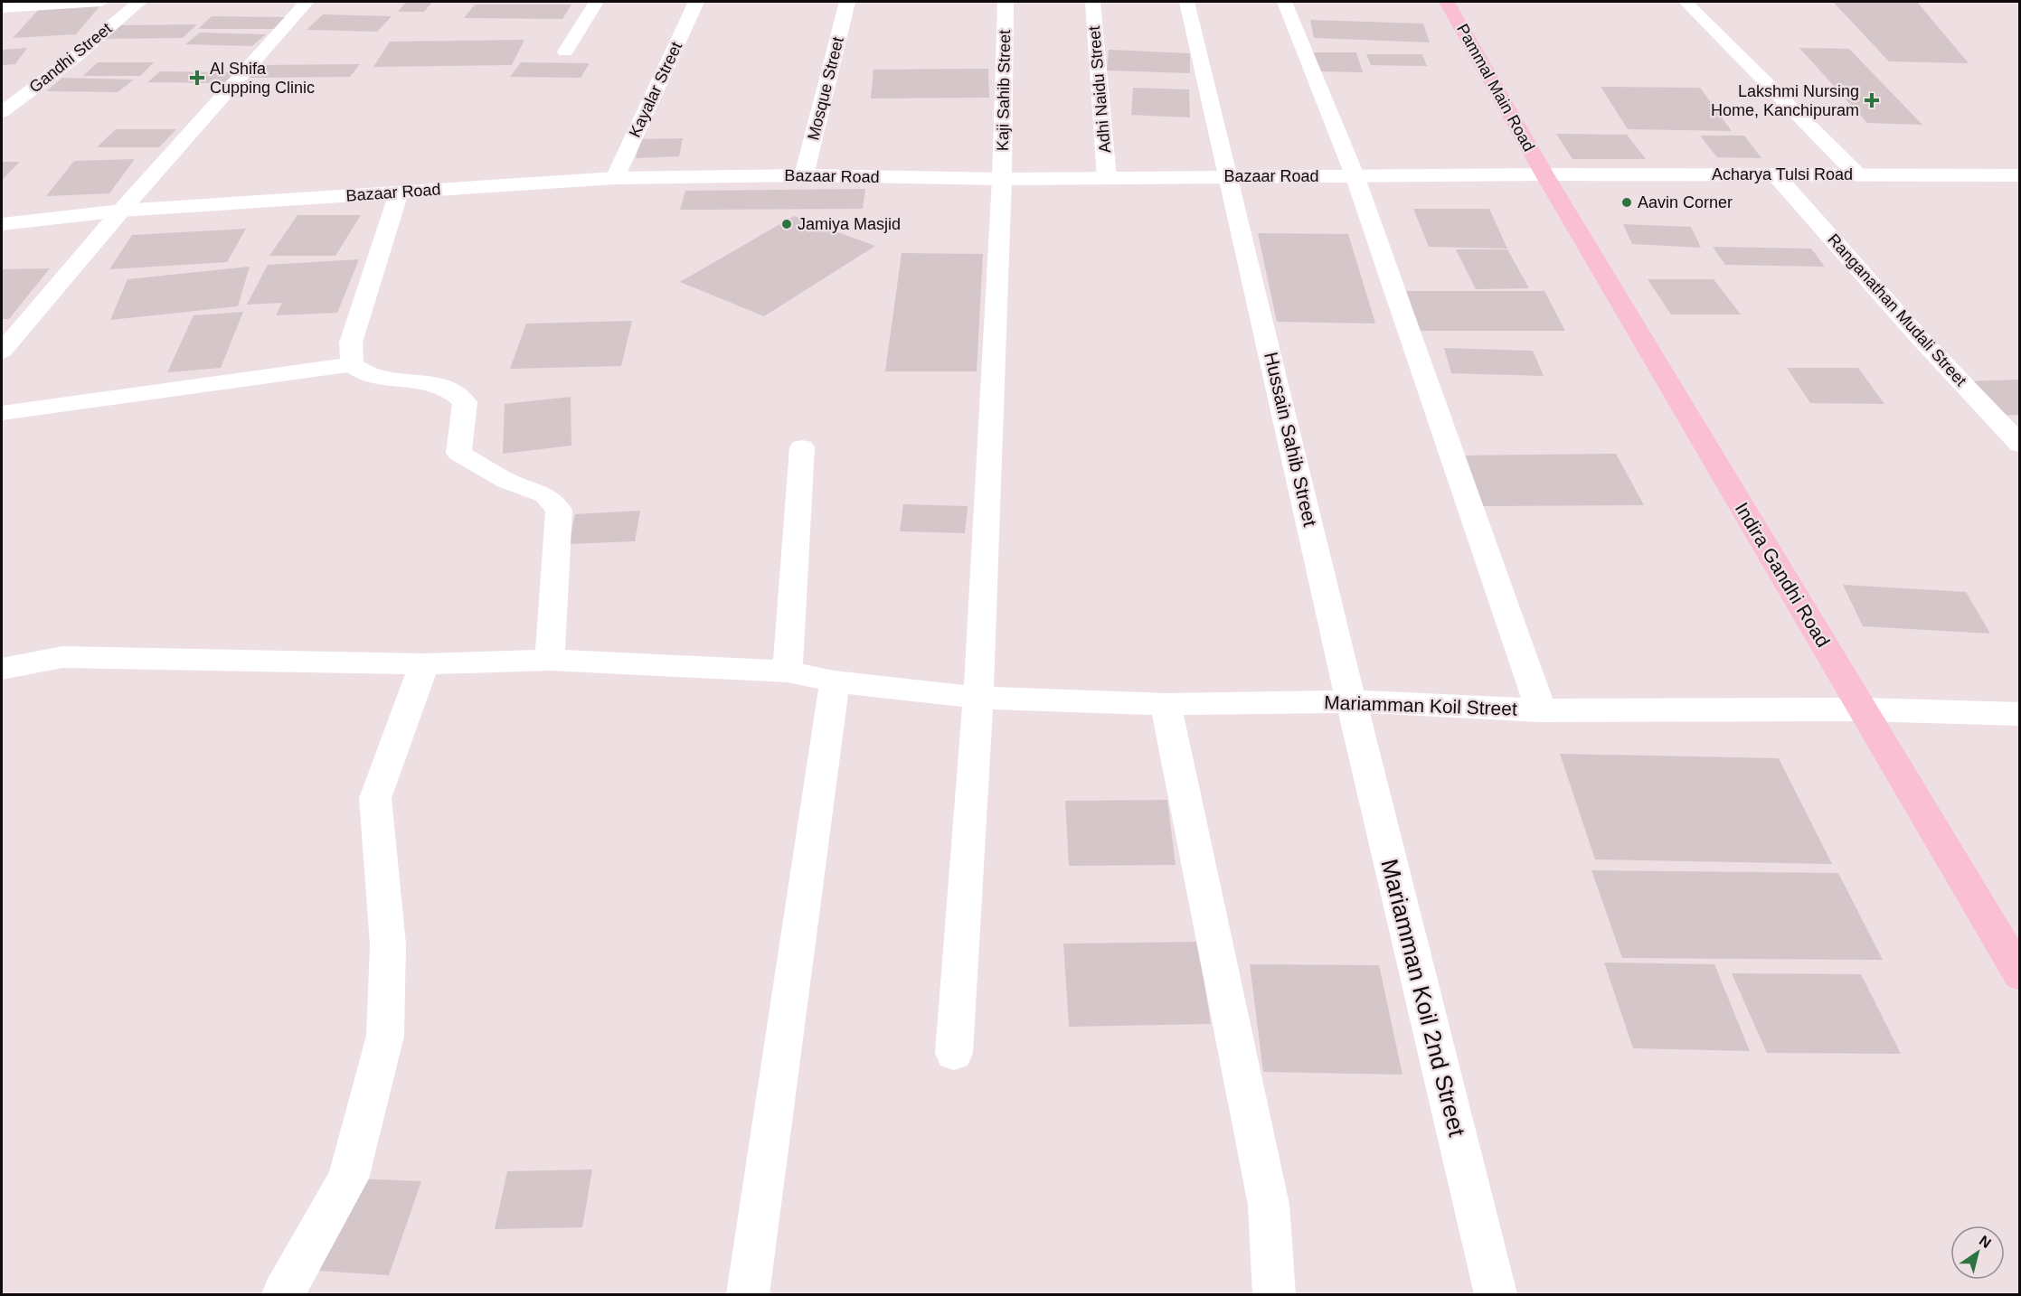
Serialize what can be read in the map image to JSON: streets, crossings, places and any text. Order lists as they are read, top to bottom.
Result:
{
  "streets": {
    "main road": ["Pammal Main Road", "Indira Gandhi Road"],
    "street": [
      "Gandhi Street",
      "Mosque Street",
      "Kayalar Street",
      "Adhi Naidu Street",
      "Kaji Sahib Street",
      "Acharya Tulsi Road",
      "Bazaar Road",
      "Ranganathan Mudali Street",
      "Hussain Sahib Street",
      "Mariamman Koil Street",
      "Mariamman Koil 2nd Street"
    ]
  },
  "crossings": [
    ["Pammal Main Road", "Acharya Tulsi Road"],
    ["Pammal Main Road", "Bazaar Road"],
    ["Pammal Main Road", "Indira Gandhi Road"],
    ["Mosque Street", "Bazaar Road"],
    ["Kayalar Street", "Bazaar Road"],
    ["Adhi Naidu Street", "Bazaar Road"],
    ["Kaji Sahib Street", "Bazaar Road"],
    ["Kaji Sahib Street", "Mariamman Koil Street"],
    ["Acharya Tulsi Road", "Bazaar Road"],
    ["Acharya Tulsi Road", "Ranganathan Mudali Street"],
    ["Acharya Tulsi Road", "Indira Gandhi Road"],
    ["Bazaar Road", "Hussain Sahib Street"],
    ["Bazaar Road", "Indira Gandhi Road"],
    ["Hussain Sahib Street", "Mariamman Koil Street"],
    ["Hussain Sahib Street", "Mariamman Koil 2nd Street"],
    ["Indira Gandhi Road", "Mariamman Koil Street"],
    ["Mariamman Koil Street", "Mariamman Koil 2nd Street"]
  ],
  "places": {
    "health": ["Al Shifa Cupping Clinic", "Lakshmi Nursing Home, Kanchipuram"],
    "other": ["Aavin Corner", "Jamiya Masjid"]
  },
  "north": "top right"
}
